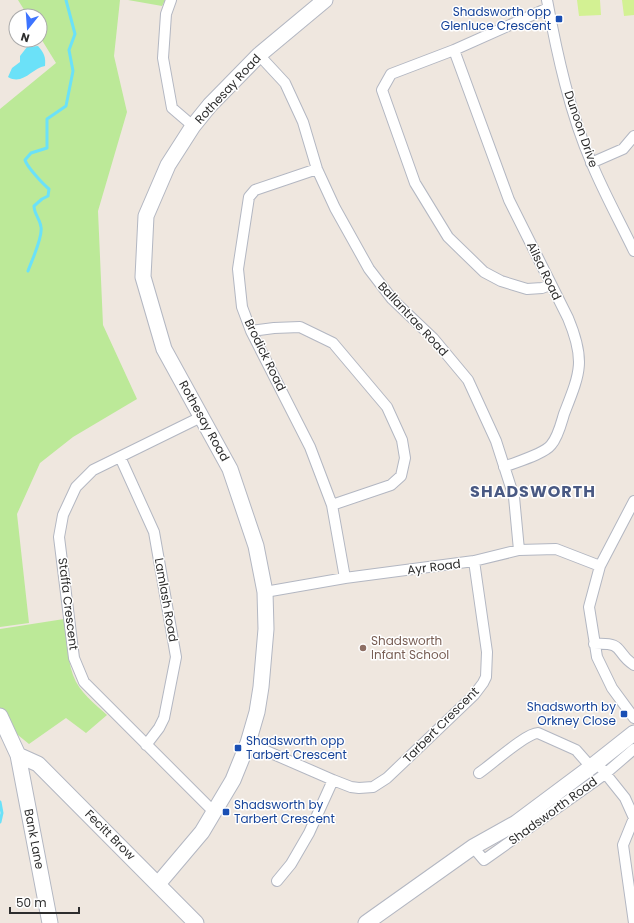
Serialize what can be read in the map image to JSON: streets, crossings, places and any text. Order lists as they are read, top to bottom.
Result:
{
  "streets": {
    "street": [
      "Rothesay Road",
      "Dunoon Drive",
      "Ailsa Road",
      "Ballantrae Road",
      "Brodick Road",
      "Ayr Road",
      "Lamlash Road",
      "Staffa Crescent",
      "Tarbert Crescent",
      "Shadsworth Road",
      "Fecitt Brow",
      "Bank Lane"
    ]
  },
  "crossings": [
    ["Rothesay Road", "Ballantrae Road"],
    ["Rothesay Road", "Ayr Road"],
    ["Rothesay Road", "Staffa Crescent"],
    ["Rothesay Road", "Tarbert Crescent"],
    ["Rothesay Road", "Fecitt Brow"],
    ["Ailsa Road", "Ballantrae Road"],
    ["Ballantrae Road", "Brodick Road"],
    ["Ballantrae Road", "Ayr Road"],
    ["Brodick Road", "Ayr Road"],
    ["Ayr Road", "Tarbert Crescent"],
    ["Lamlash Road", "Staffa Crescent"],
    ["Fecitt Brow", "Bank Lane"]
  ],
  "districts": ["SHADSWORTH"],
  "places": {
    "transit": [
      "Shadsworth opp Glenluce Crescent",
      "Shadsworth by Orkney Close",
      "Shadsworth opp Tarbert Crescent",
      "Shadsworth by Tarbert Crescent"
    ],
    "other": ["Shadsworth Infant School"]
  },
  "scale_bar": "50 m",
  "north": "bottom"
}
